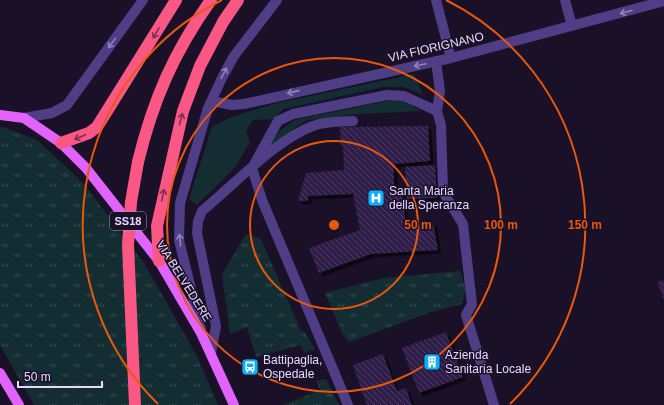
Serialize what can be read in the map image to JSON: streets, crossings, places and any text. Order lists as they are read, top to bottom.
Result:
{
  "streets": {
    "main road": ["SS18", "VIA BELVEDERE"],
    "street": ["VIA FIORIGNANO"]
  },
  "places": {
    "hospital": ["Santa Maria della Speranza"],
    "building": ["Azienda Sanitaria Locale"],
    "bus stop": ["Battipaglia, Ospedale"]
  },
  "scale_bar": "50 m",
  "rings": ["50 m", "100 m", "150 m"]
}
